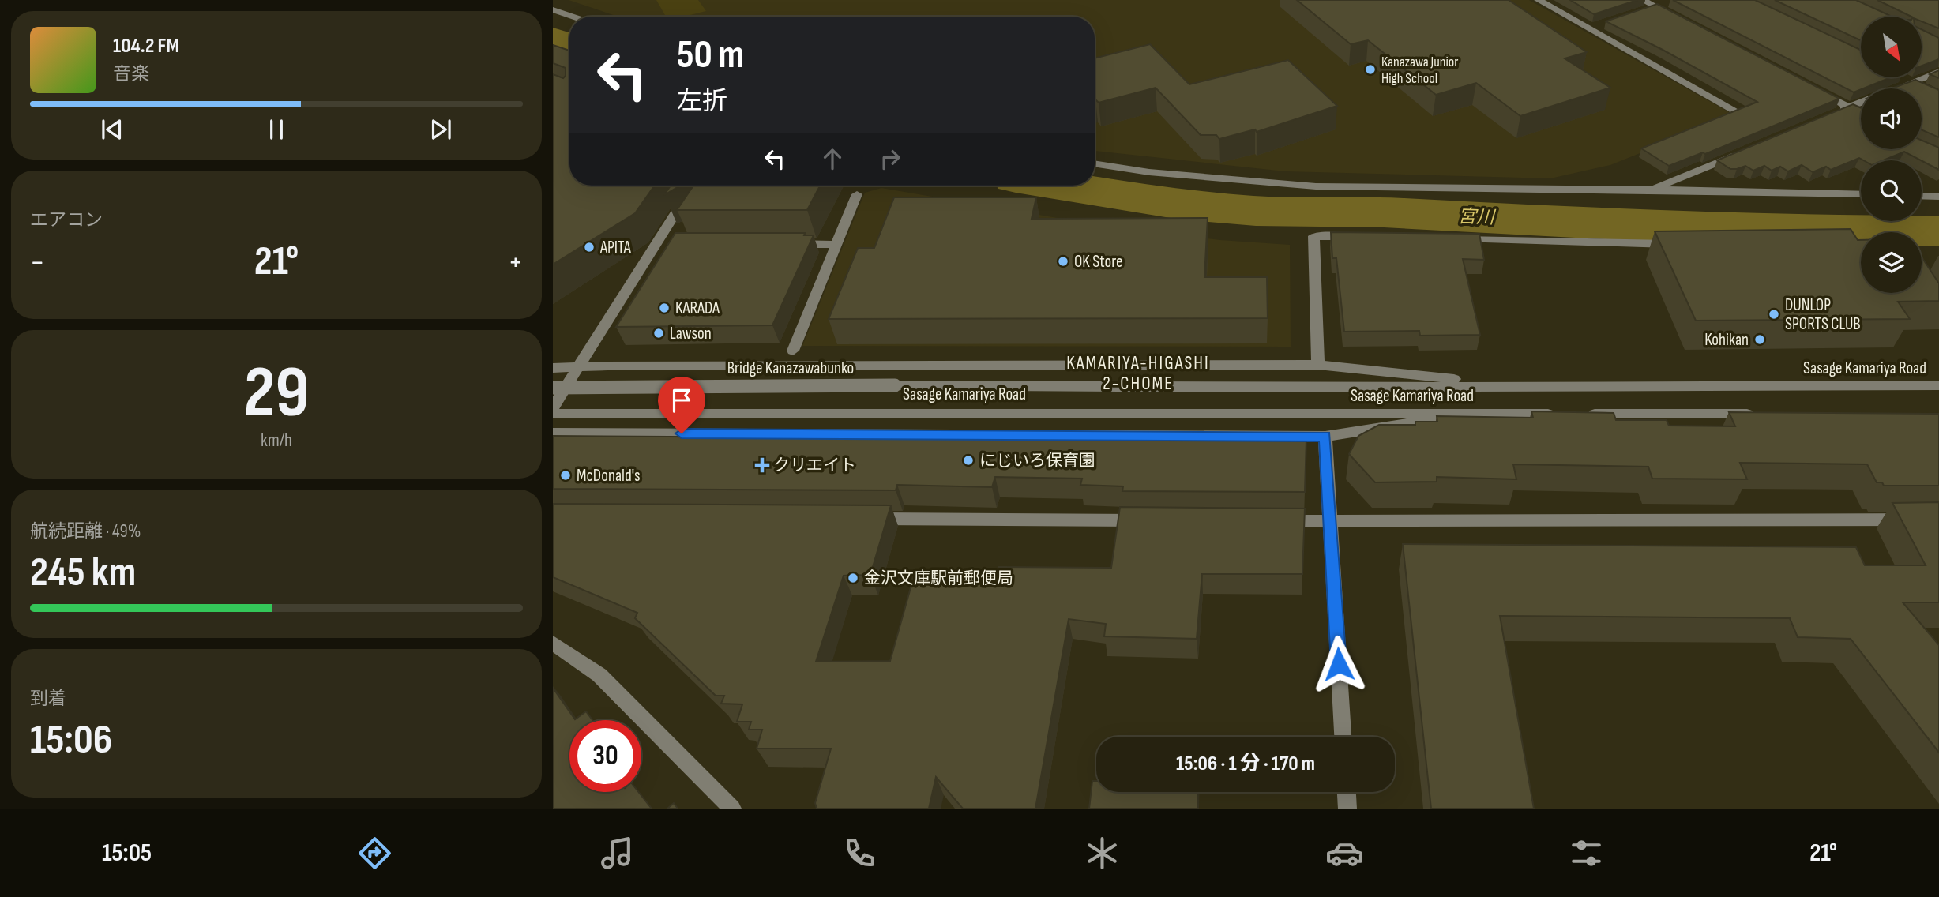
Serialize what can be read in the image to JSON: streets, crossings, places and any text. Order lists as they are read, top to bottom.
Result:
{
  "streets": {
    "street": ["Bridge Kanazawabunko", "Sasage Kamariya Road"]
  },
  "crossings": [
    ["Bridge Kanazawabunko", "Sasage Kamariya Road"]
  ],
  "districts": ["KAMARIYA-HIGASHI 2-CHOME"],
  "water": ["宮川"],
  "places": {
    "other": [
      "Kanazawa Junior High School",
      "APITA",
      "OK Store",
      "KARADA",
      "DUNLOP SPORTS CLUB",
      "Lawson",
      "Kohikan",
      "にじいろ保育園",
      "McDonald's",
      "金沢文庫駅前郵便局"
    ],
    "health": ["クリエイト"]
  },
  "north": "bottom right",
  "page": {
    "turn": ["50 m", "左折"],
    "song": ["104.2 FM", "音楽"],
    "tile": [
      "エアコン",
      ["29", "km/h"],
      ["航続距離 · 49%", "245 km"],
      ["到着", "15:06"]
    ],
    "heat": ["−", "21°", "+"],
    "limit": "30",
    "trip": "15:06 · 1 分 · 170 m",
    "tabs": ["15:05", "21°"]
  }
}
